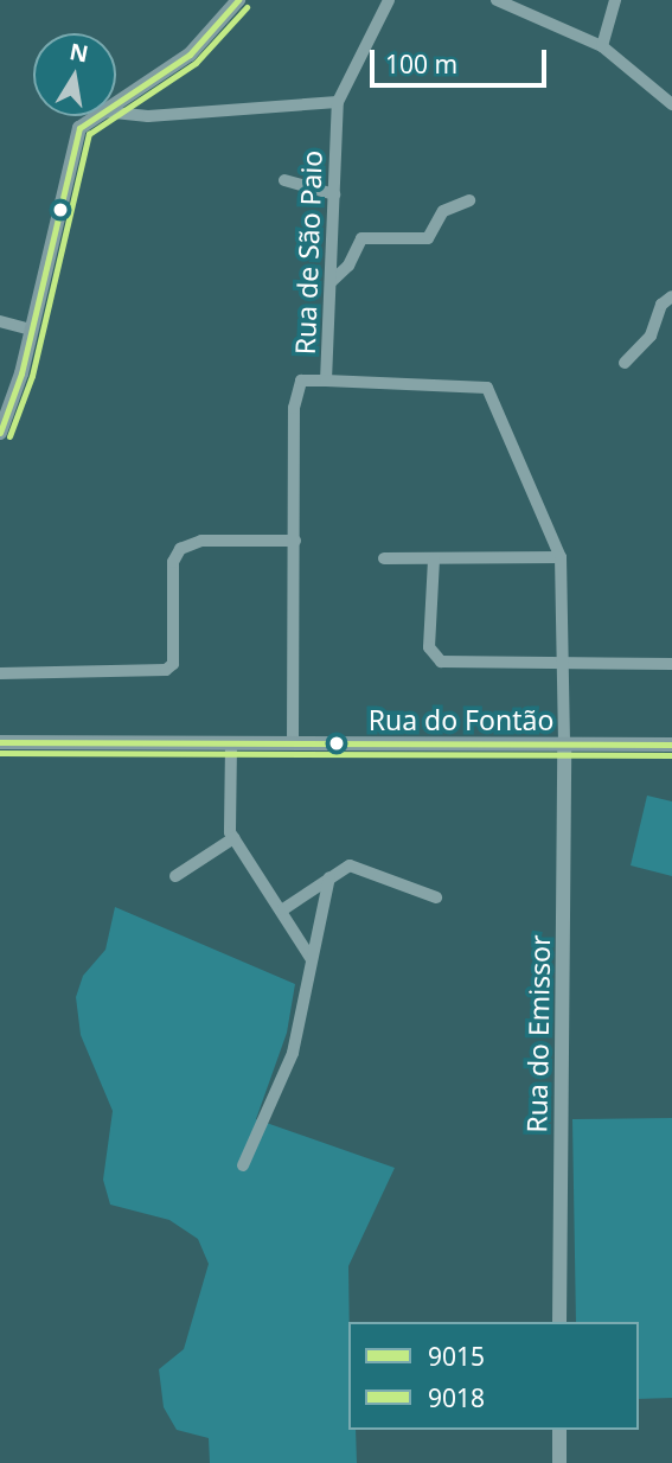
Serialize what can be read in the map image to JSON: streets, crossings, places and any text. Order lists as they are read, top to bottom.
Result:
{
  "streets": {
    "main road": ["Rua do Fontão"],
    "street": ["Rua de São Paio", "Rua do Emissor"]
  },
  "crossings": [
    ["Rua de São Paio", "Rua do Fontão"],
    ["Rua do Fontão", "Rua do Emissor"]
  ],
  "lines": ["transit line 9015", "transit line 9018"],
  "legend": ["9015", "9018"],
  "scale_bar": "100 m",
  "north": "top"
}
